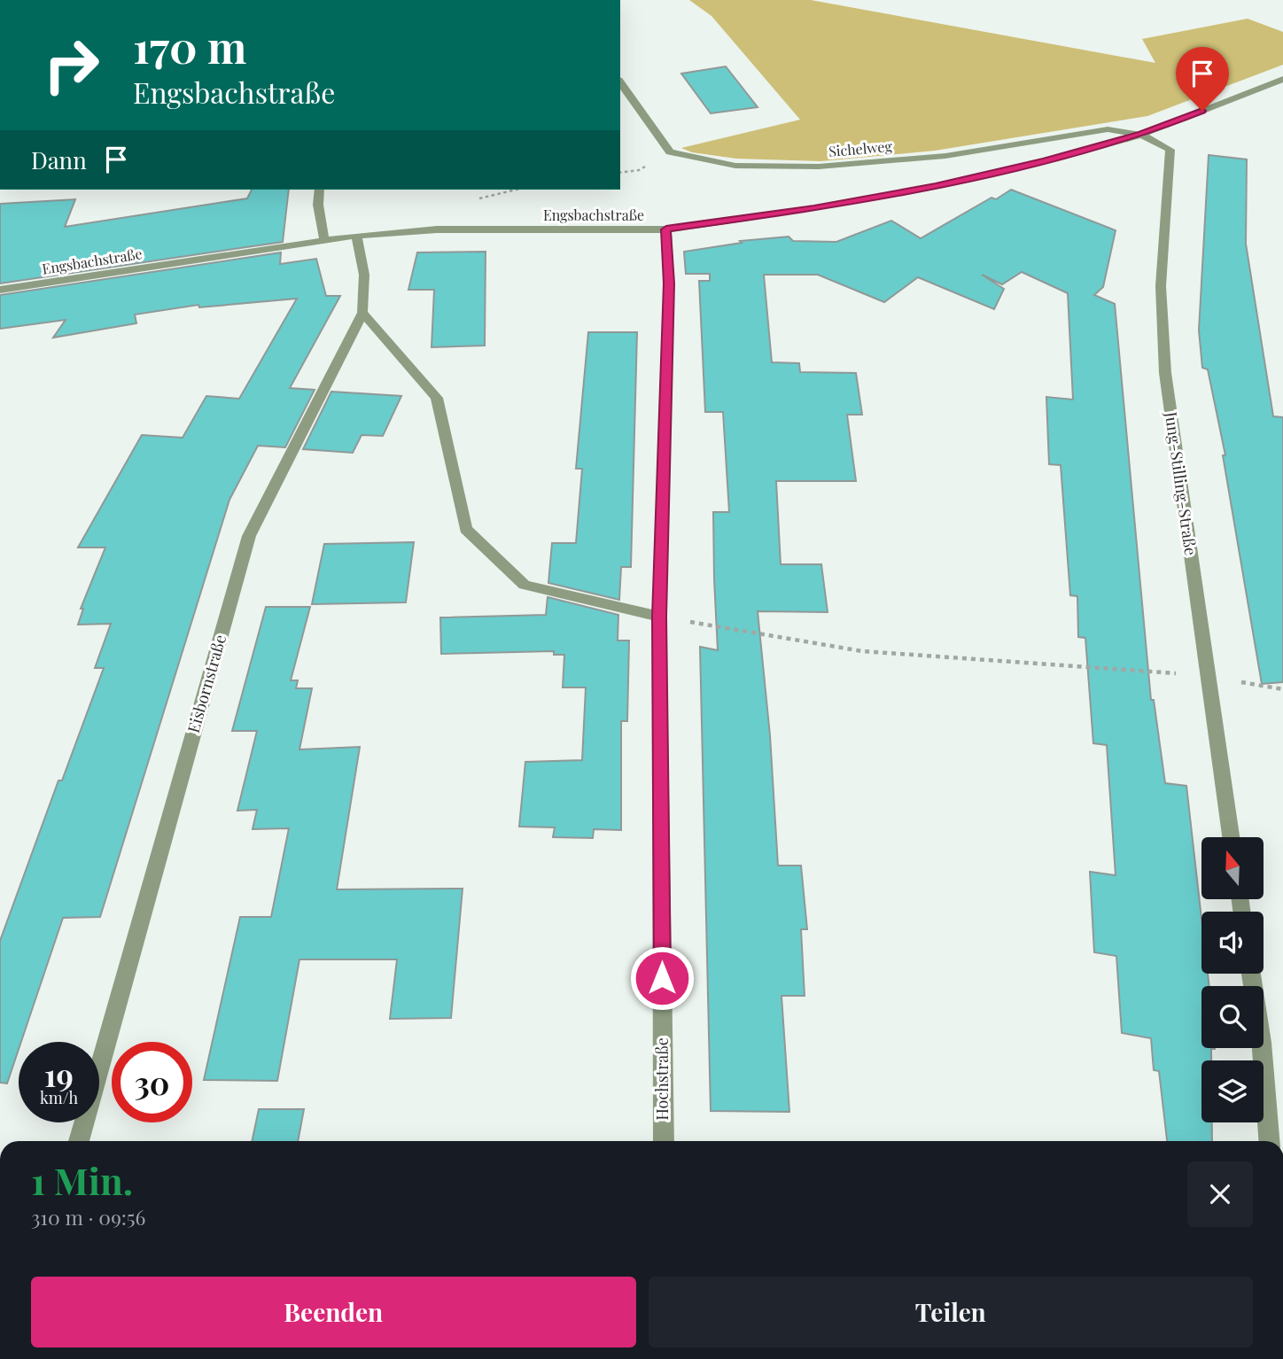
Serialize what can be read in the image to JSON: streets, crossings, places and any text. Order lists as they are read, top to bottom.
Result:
{
  "streets": {
    "street": [
      "Sichelweg",
      "Engsbachstraße",
      "Jung-Stilling-Straße",
      "Eisbornstraße",
      "Hochstraße"
    ]
  },
  "crossings": [
    ["Sichelweg", "Engsbachstraße"],
    ["Sichelweg", "Jung-Stilling-Straße"],
    ["Engsbachstraße", "Jung-Stilling-Straße"],
    ["Engsbachstraße", "Eisbornstraße"],
    ["Engsbachstraße", "Hochstraße"]
  ],
  "north": "top",
  "page": {
    "turn": ["170 m", "Engsbachstraße"],
    "then": "Dann",
    "speed": "19 km/h",
    "limit": "30",
    "heading": ["1 Min.", "310 m · 09:56"],
    "buttons": ["Beenden", "Teilen"]
  }
}
